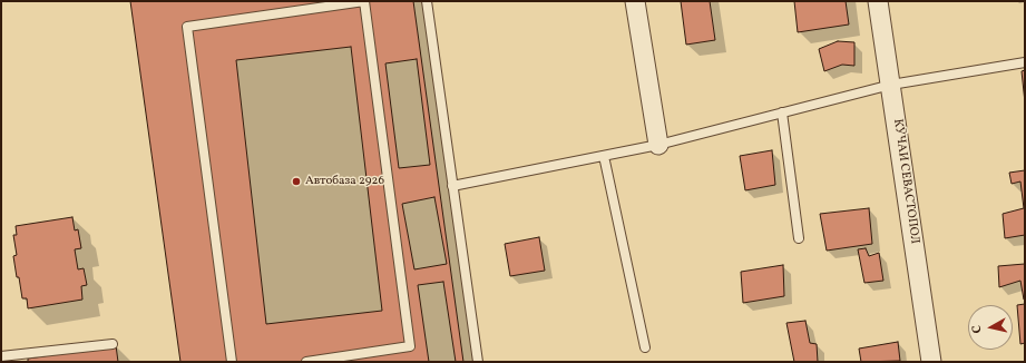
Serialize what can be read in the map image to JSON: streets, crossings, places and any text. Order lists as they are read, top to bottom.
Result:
{
  "streets": {
    "street": ["КӮЧАИ СЕВАСТОПОЛ"]
  },
  "places": ["Автобаза 2926"],
  "north": "left"
}
